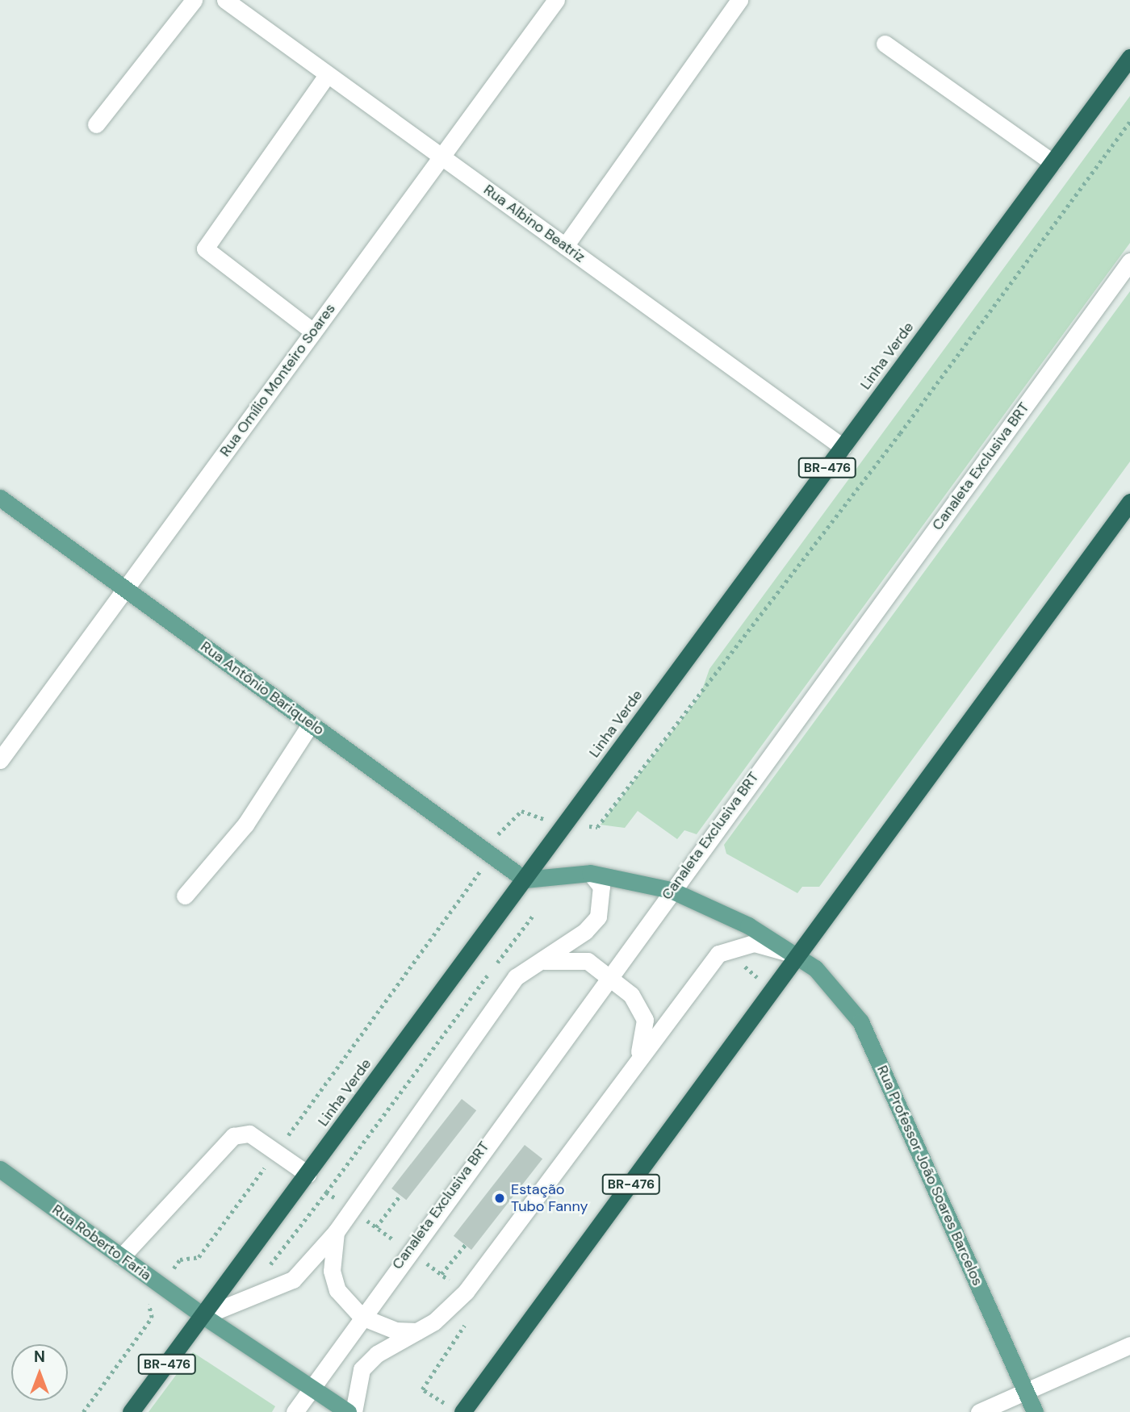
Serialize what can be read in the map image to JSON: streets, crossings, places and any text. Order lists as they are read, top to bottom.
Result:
{
  "streets": {
    "highway": ["Linha Verde", "BR-476"],
    "main road": ["Rua Antônio Bariquelo", "Rua Professor João Soares Barcelos", "Rua Roberto Faria"],
    "street": ["Rua Albino Beatriz", "Rua Omílio Monteiro Soares", "Canaleta Exclusiva BRT"]
  },
  "crossings": [
    ["Rua Albino Beatriz", "Linha Verde"],
    ["Rua Albino Beatriz", "Rua Omílio Monteiro Soares"],
    ["Linha Verde", "Rua Antônio Bariquelo"],
    ["Linha Verde", "Rua Professor João Soares Barcelos"],
    ["Linha Verde", "Rua Roberto Faria"],
    ["Rua Omílio Monteiro Soares", "Rua Antônio Bariquelo"],
    ["Canaleta Exclusiva BRT", "Rua Professor João Soares Barcelos"],
    ["Canaleta Exclusiva BRT", "Rua Roberto Faria"],
    ["BR-476", "Rua Professor João Soares Barcelos"],
    ["Rua Antônio Bariquelo", "Rua Professor João Soares Barcelos"]
  ],
  "places": ["Estação Tubo Fanny"],
  "north": "top"
}
